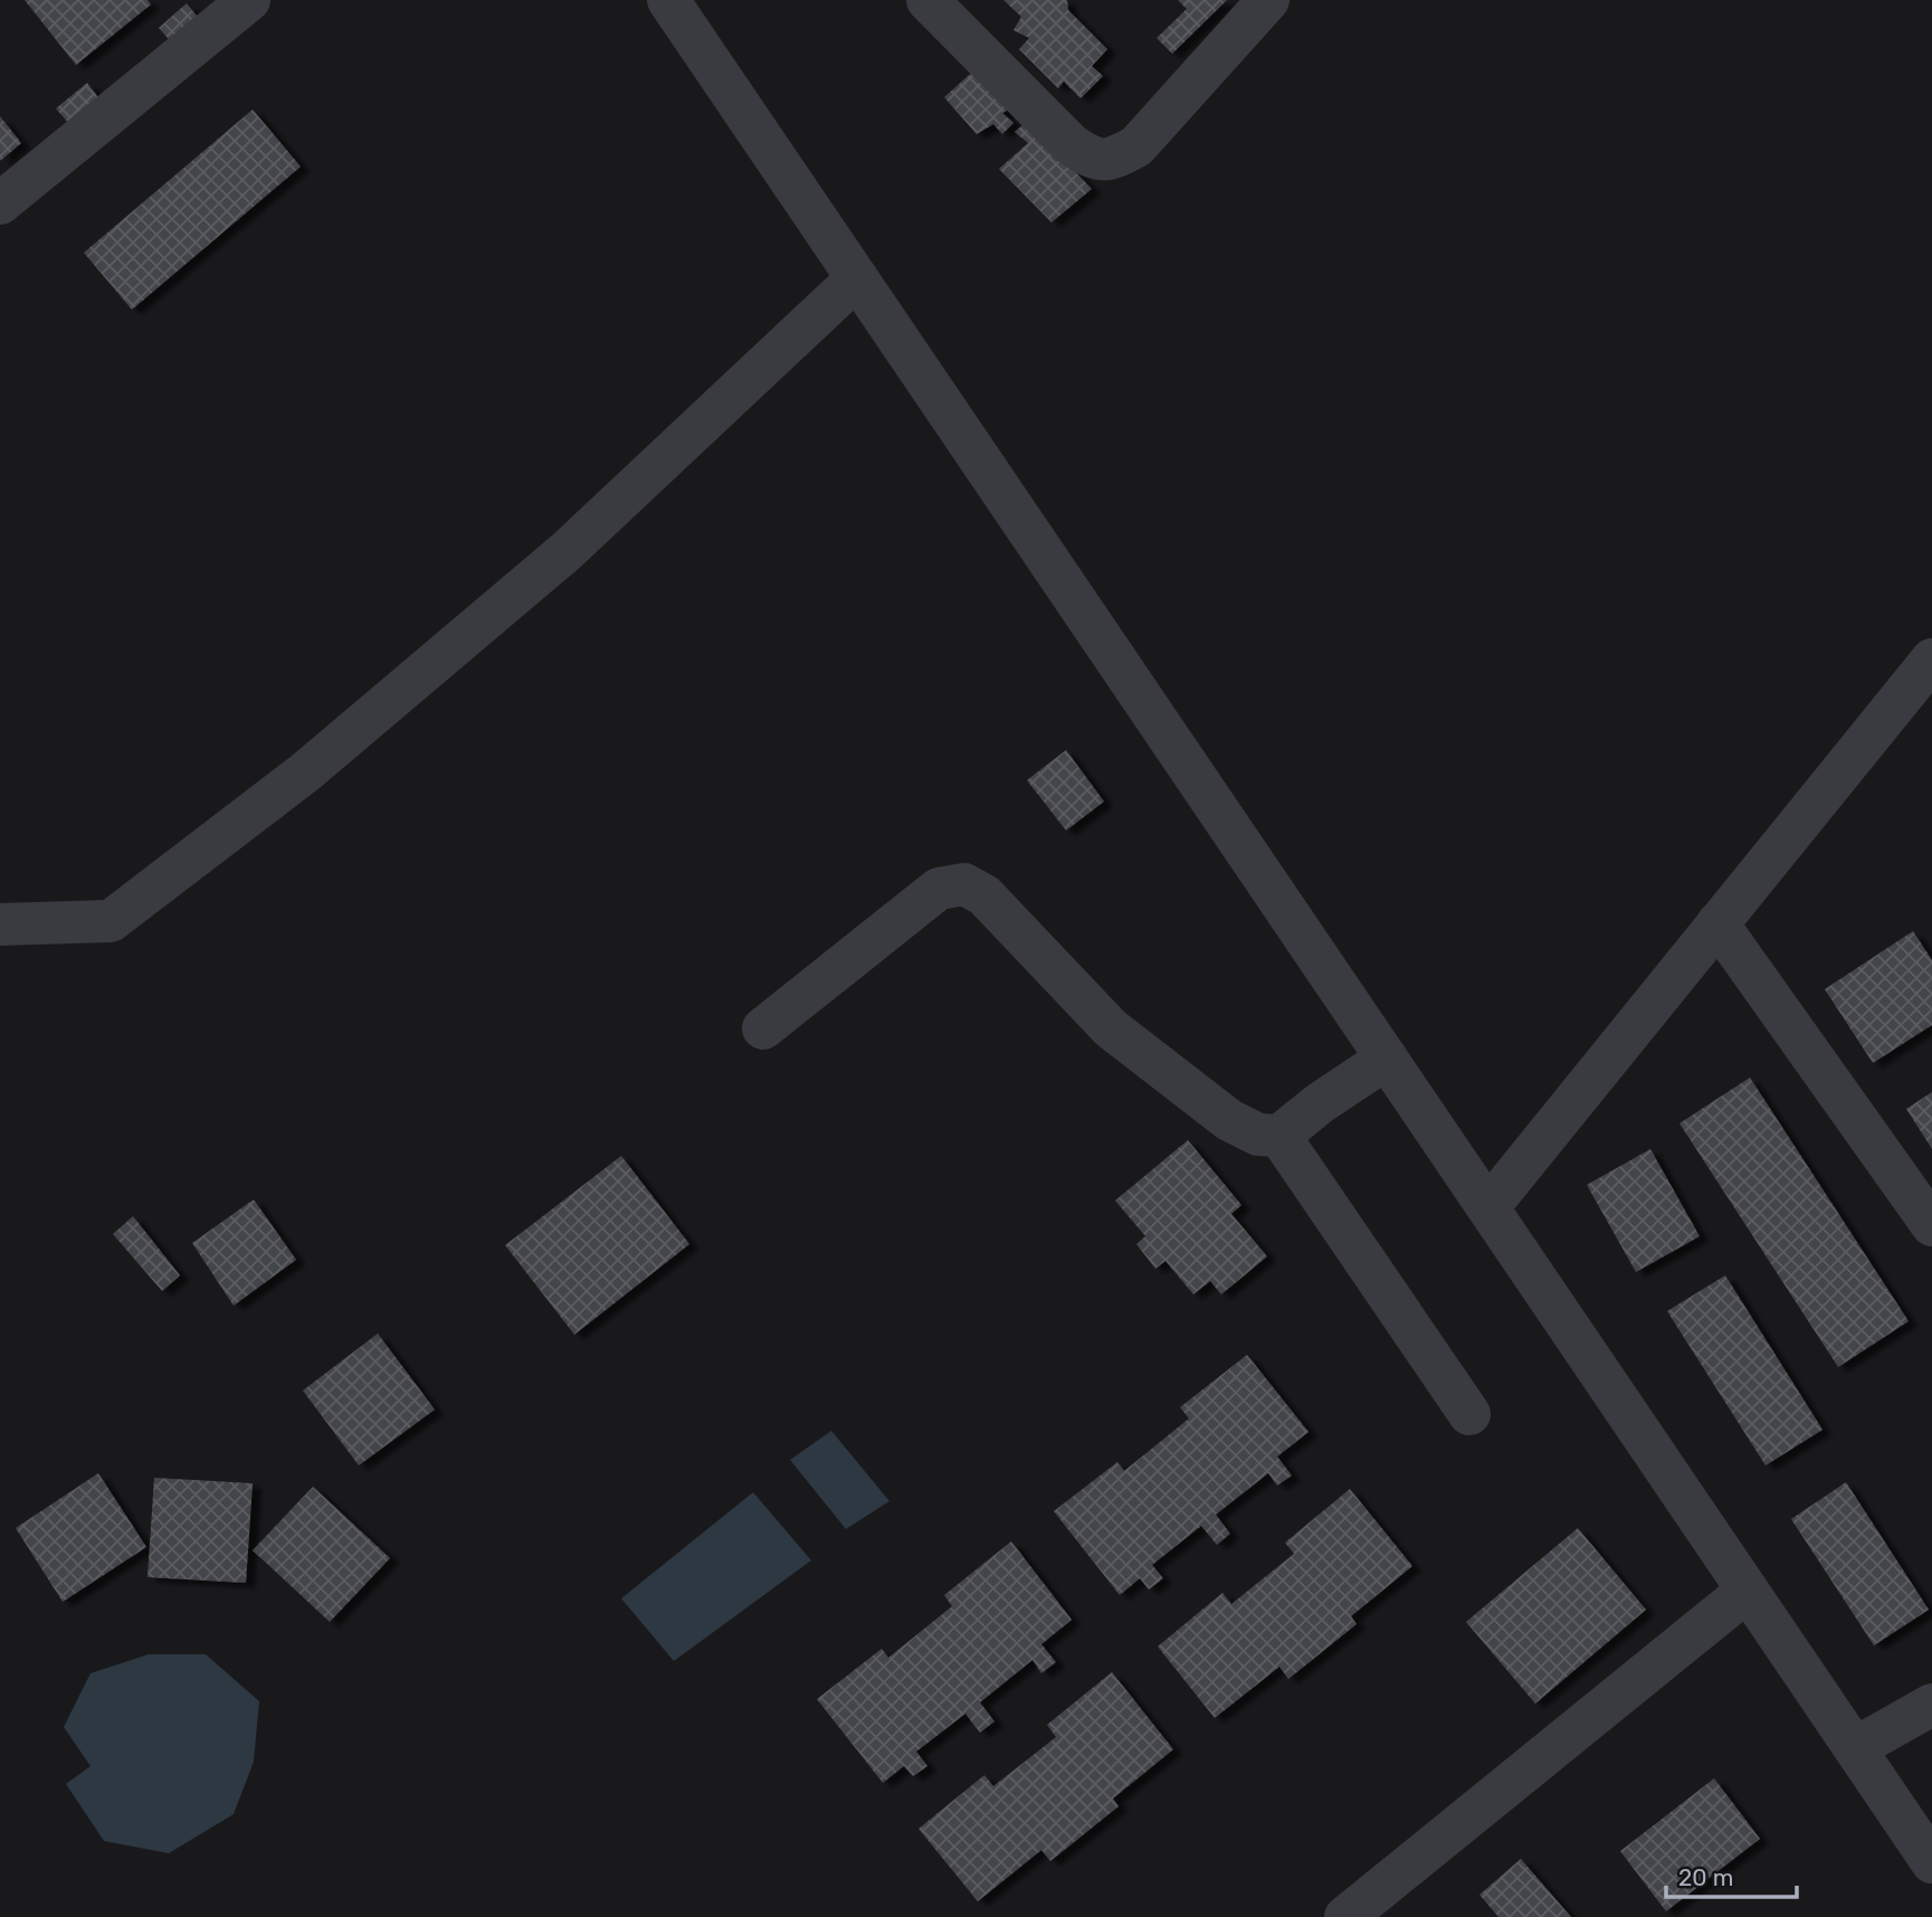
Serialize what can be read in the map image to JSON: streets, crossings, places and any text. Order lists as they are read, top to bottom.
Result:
{
  "scale_bar": "20 m"
}
